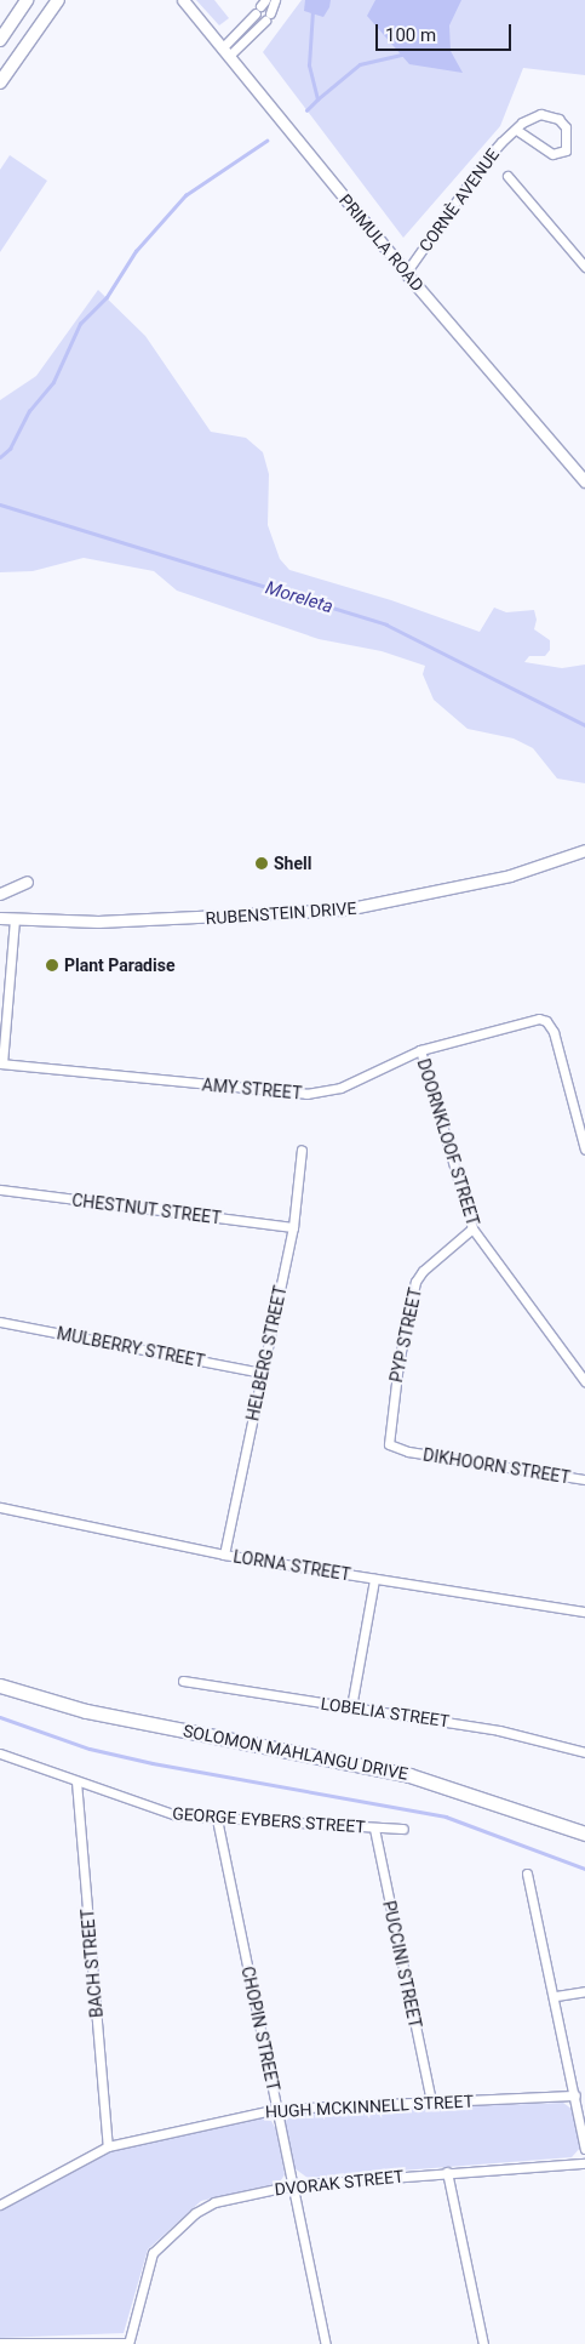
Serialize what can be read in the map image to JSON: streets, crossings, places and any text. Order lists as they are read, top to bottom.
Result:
{
  "streets": {
    "main road": ["SOLOMON MAHLANGU DRIVE"],
    "street": [
      "CORNÈ AVENUE",
      "PRIMULA ROAD",
      "RUBENSTEIN DRIVE",
      "AMY STREET",
      "DOORNKLOOF STREET",
      "CHESTNUT STREET",
      "PYP STREET",
      "MULBERRY STREET",
      "HELBERG STREET",
      "DIKHOORN STREET",
      "LORNA STREET",
      "LOBELIA STREET",
      "GEORGE EYBERS STREET",
      "BACH STREET",
      "PUCCINI STREET",
      "CHOPIN STREET",
      "HUGH MCKINNELL STREET",
      "DVORAK STREET"
    ]
  },
  "crossings": [
    ["CORNÈ AVENUE", "PRIMULA ROAD"],
    ["AMY STREET", "DOORNKLOOF STREET"],
    ["DOORNKLOOF STREET", "PYP STREET"],
    ["CHESTNUT STREET", "HELBERG STREET"],
    ["PYP STREET", "DIKHOORN STREET"],
    ["MULBERRY STREET", "HELBERG STREET"],
    ["HELBERG STREET", "LORNA STREET"],
    ["GEORGE EYBERS STREET", "BACH STREET"],
    ["GEORGE EYBERS STREET", "PUCCINI STREET"],
    ["GEORGE EYBERS STREET", "CHOPIN STREET"],
    ["BACH STREET", "HUGH MCKINNELL STREET"],
    ["PUCCINI STREET", "HUGH MCKINNELL STREET"],
    ["CHOPIN STREET", "HUGH MCKINNELL STREET"],
    ["CHOPIN STREET", "DVORAK STREET"]
  ],
  "water": ["Moreleta"],
  "places": ["Shell", "Plant Paradise"],
  "scale_bar": "100 m"
}
